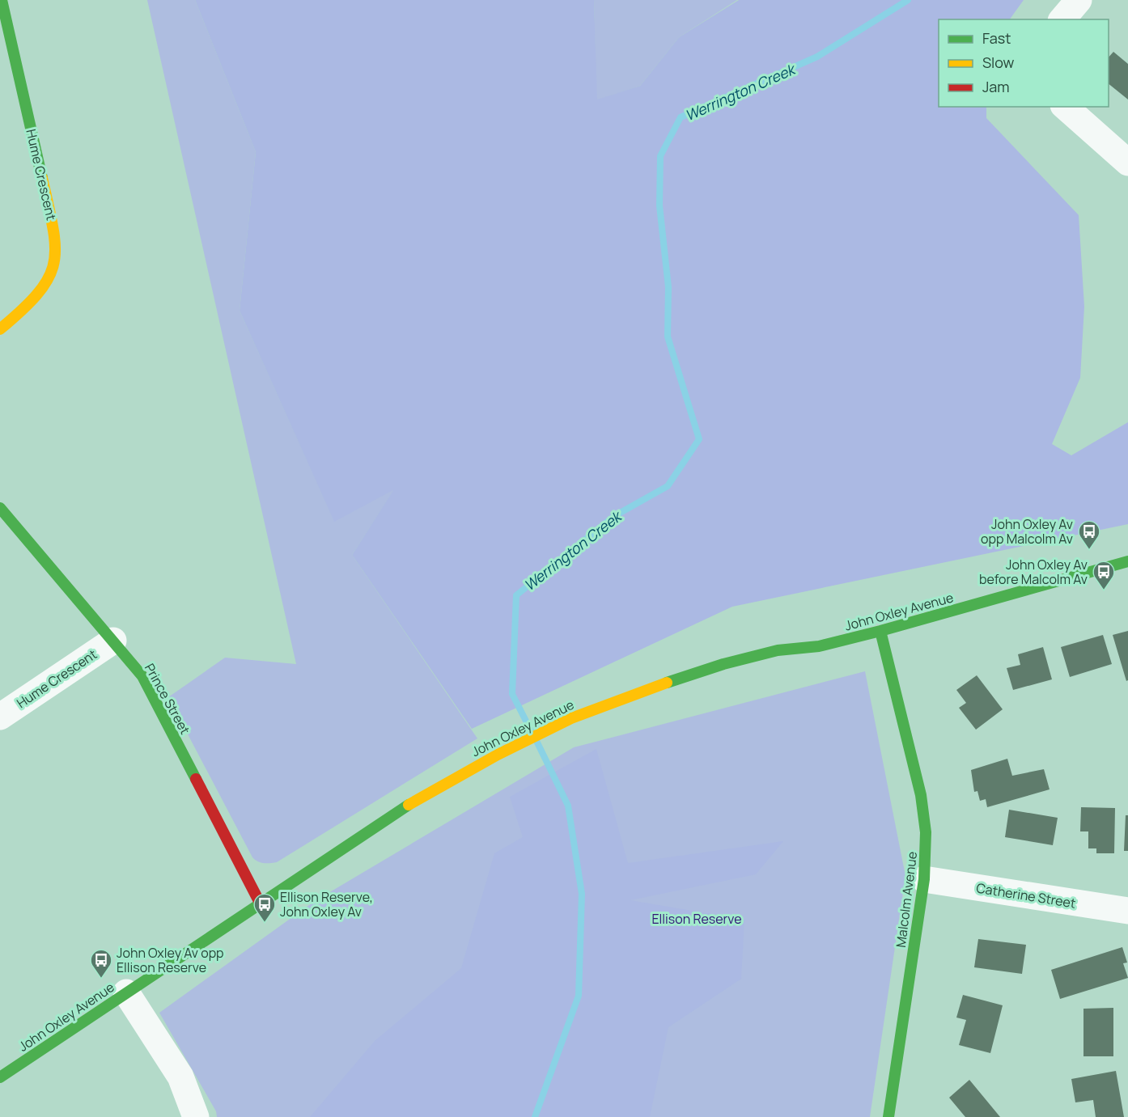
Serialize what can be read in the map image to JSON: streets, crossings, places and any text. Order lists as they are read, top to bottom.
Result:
{
  "streets": {
    "street": [
      "Hume Crescent",
      "John Oxley Avenue",
      "Prince Street",
      "Catherine Street",
      "Malcolm Avenue"
    ]
  },
  "crossings": [
    ["Hume Crescent", "Prince Street"],
    ["John Oxley Avenue", "Prince Street"],
    ["John Oxley Avenue", "Malcolm Avenue"],
    ["Catherine Street", "Malcolm Avenue"]
  ],
  "water": ["Werrington Creek"],
  "parks": ["Ellison Reserve"],
  "places": {
    "bus stop": [
      "John Oxley Av opp Malcolm Av",
      "John Oxley Av before Malcolm Av",
      "Ellison Reserve, John Oxley Av",
      "John Oxley Av opp Ellison Reserve"
    ]
  },
  "legend": ["Fast", "Slow", "Jam"]
}
